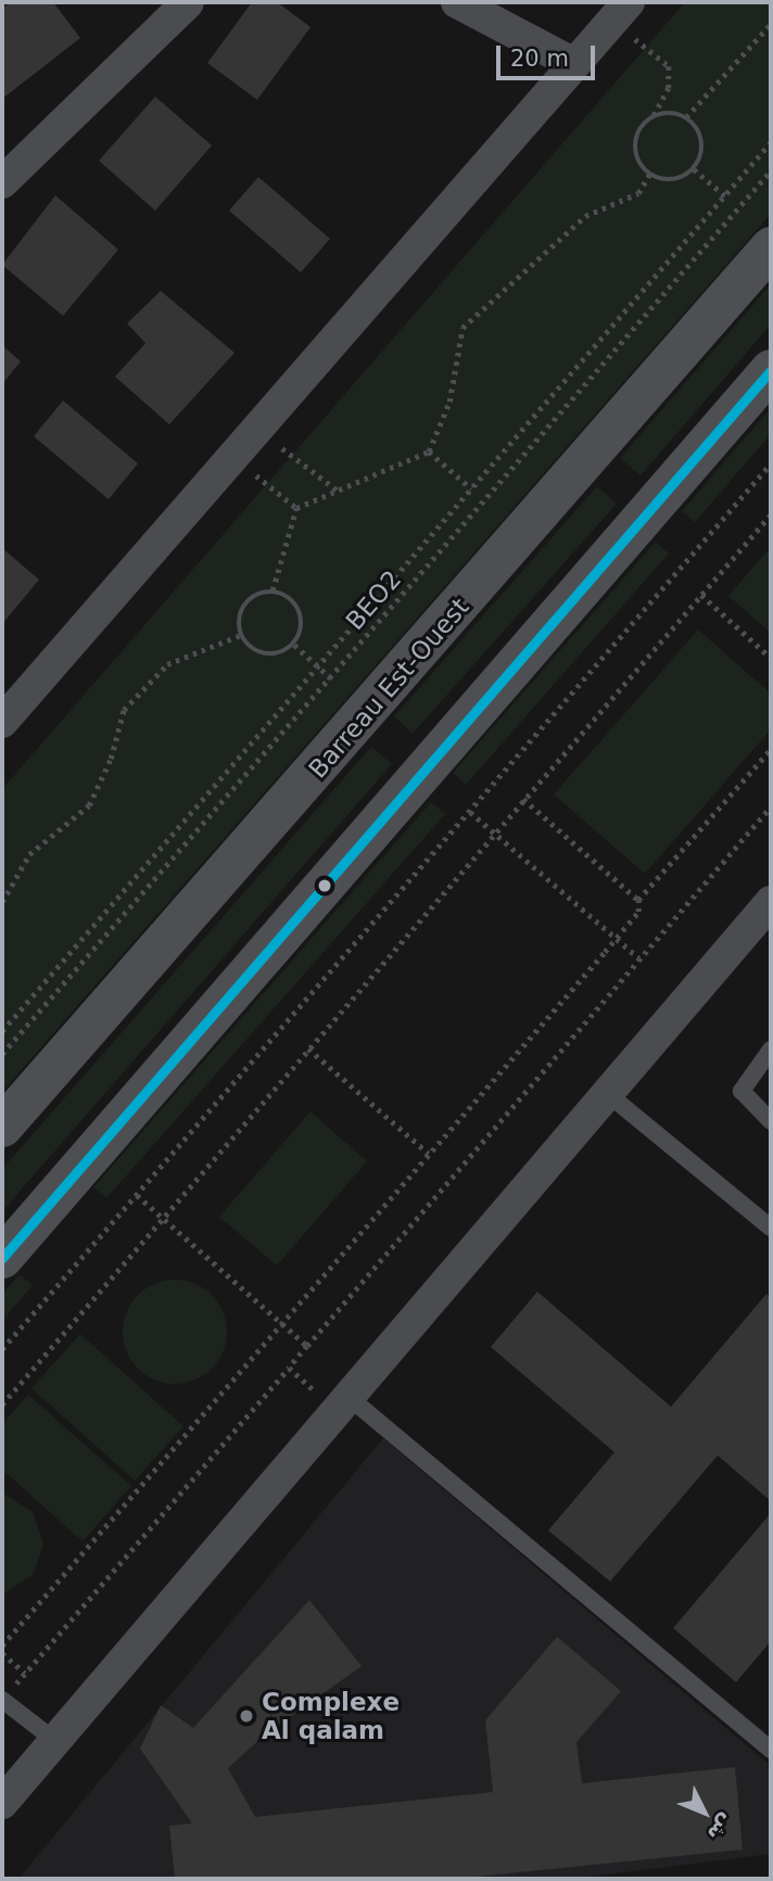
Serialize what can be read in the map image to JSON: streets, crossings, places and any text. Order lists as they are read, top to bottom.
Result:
{
  "streets": {
    "main road": ["Barreau Est-Ouest"],
    "path": ["BEO2"]
  },
  "places": ["Complexe Al qalam"],
  "scale_bar": "20 m",
  "north": "bottom right"
}
